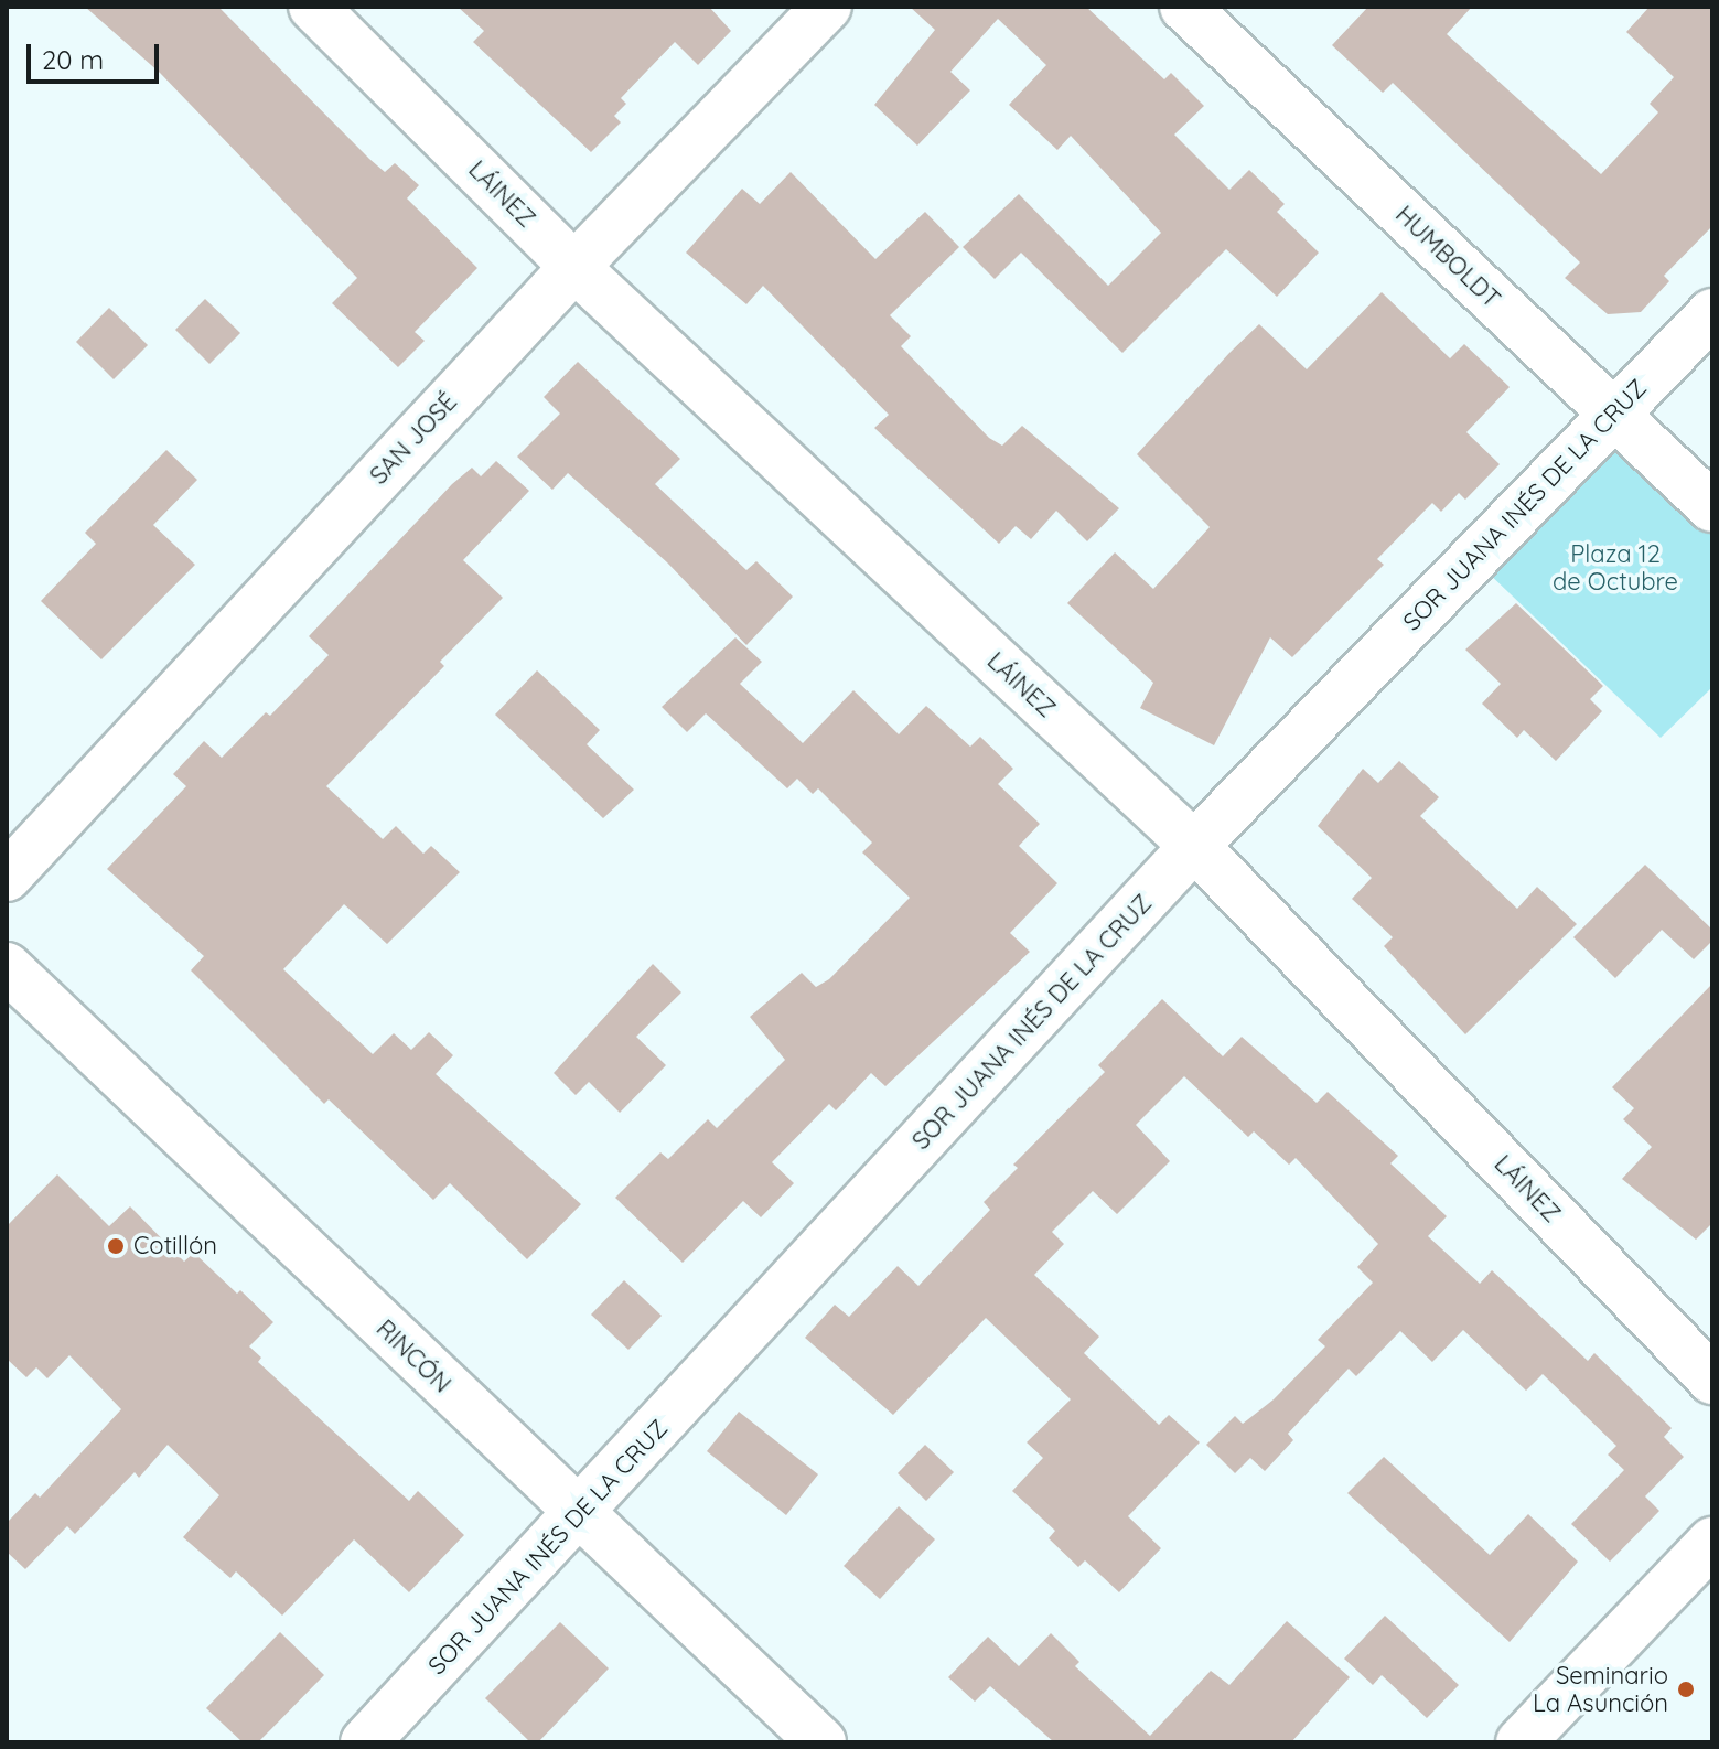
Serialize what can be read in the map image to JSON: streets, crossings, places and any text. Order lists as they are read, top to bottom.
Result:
{
  "streets": {
    "street": [
      "LÁINEZ",
      "HUMBOLDT",
      "SAN JOSÉ",
      "SOR JUANA INÉS DE LA CRUZ",
      "RINCÓN"
    ]
  },
  "crossings": [
    ["LÁINEZ", "SAN JOSÉ"],
    ["LÁINEZ", "SOR JUANA INÉS DE LA CRUZ"],
    ["HUMBOLDT", "SOR JUANA INÉS DE LA CRUZ"],
    ["SOR JUANA INÉS DE LA CRUZ", "RINCÓN"]
  ],
  "parks": ["Plaza 12 de Octubre"],
  "places": ["Cotillón", "Seminario La Asunción"],
  "scale_bar": "20 m"
}
